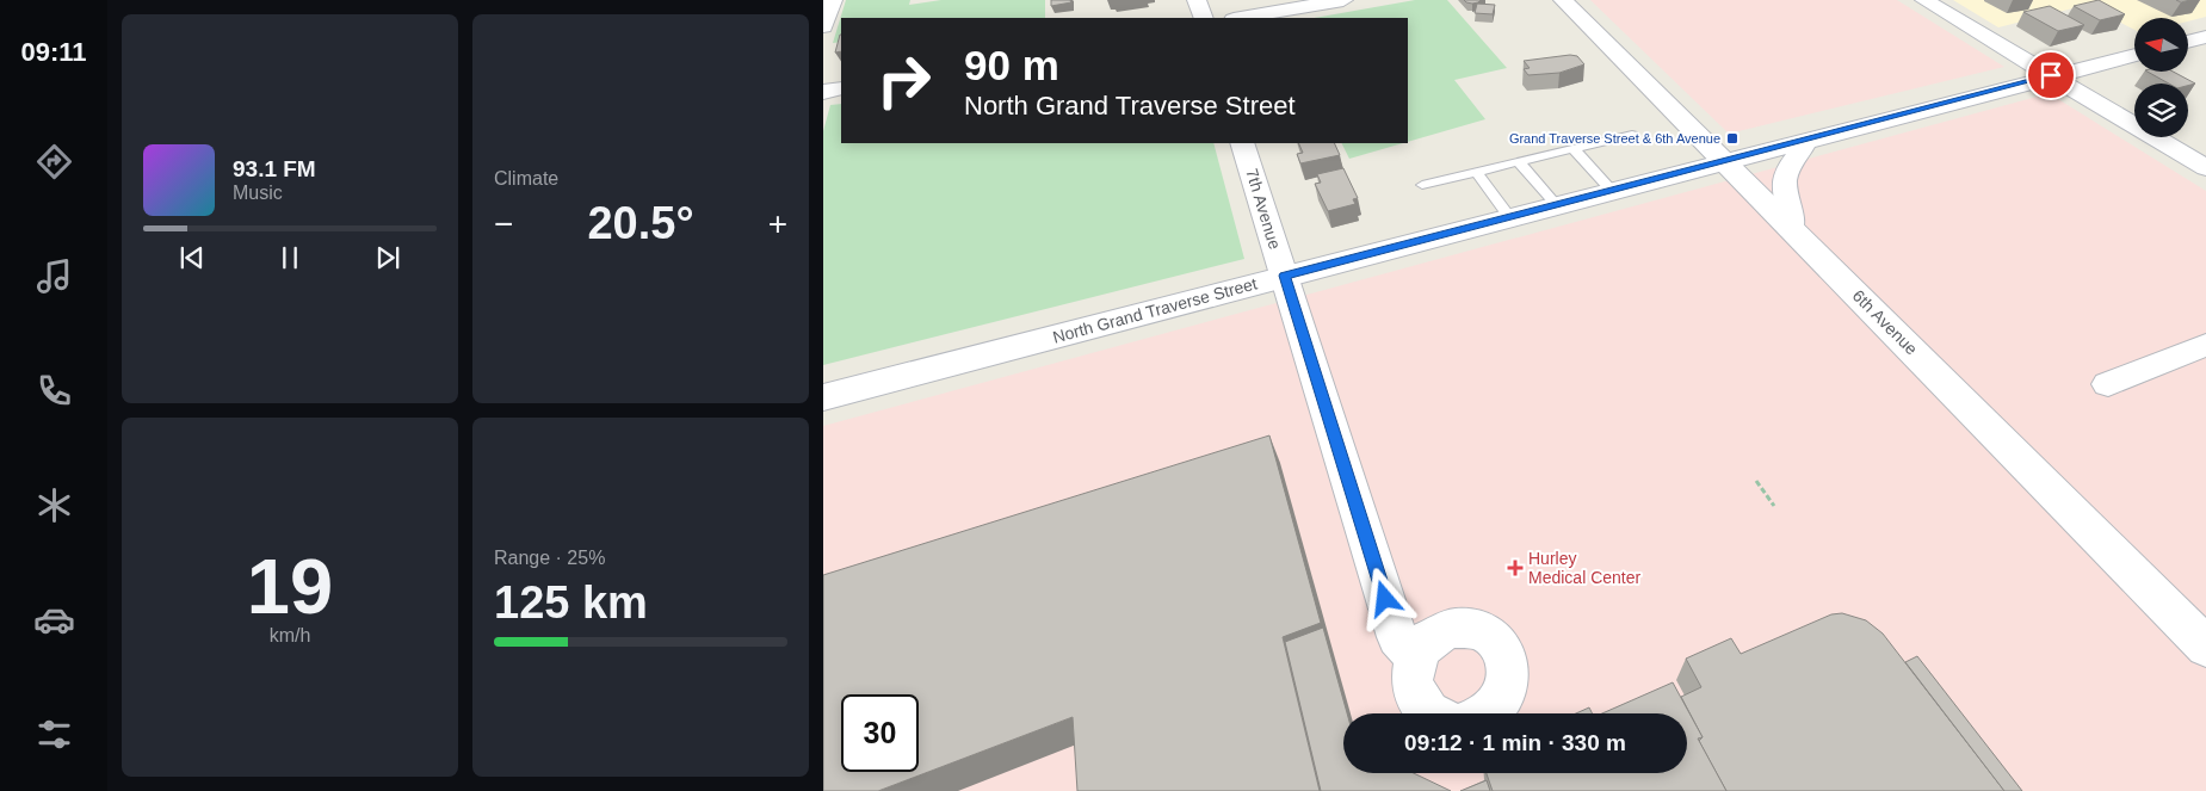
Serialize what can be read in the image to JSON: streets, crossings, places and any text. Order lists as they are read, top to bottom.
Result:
{
  "streets": {
    "street": ["7th Avenue", "North Grand Traverse Street", "6th Avenue"]
  },
  "crossings": [
    ["7th Avenue", "North Grand Traverse Street"],
    ["North Grand Traverse Street", "6th Avenue"]
  ],
  "places": {
    "transit": ["Grand Traverse Street & 6th Avenue"],
    "health": ["Hurley Medical Center"]
  },
  "north": "left",
  "page": {
    "tabs": "09:11",
    "tile": [
      "Climate",
      ["19", "km/h"],
      ["Range · 25%", "125 km"]
    ],
    "turn": ["90 m", "North Grand Traverse Street"],
    "song": ["93.1 FM", "Music"],
    "heat": ["−", "20.5°", "+"],
    "limit": "30",
    "trip": "09:12 · 1 min · 330 m"
  }
}
